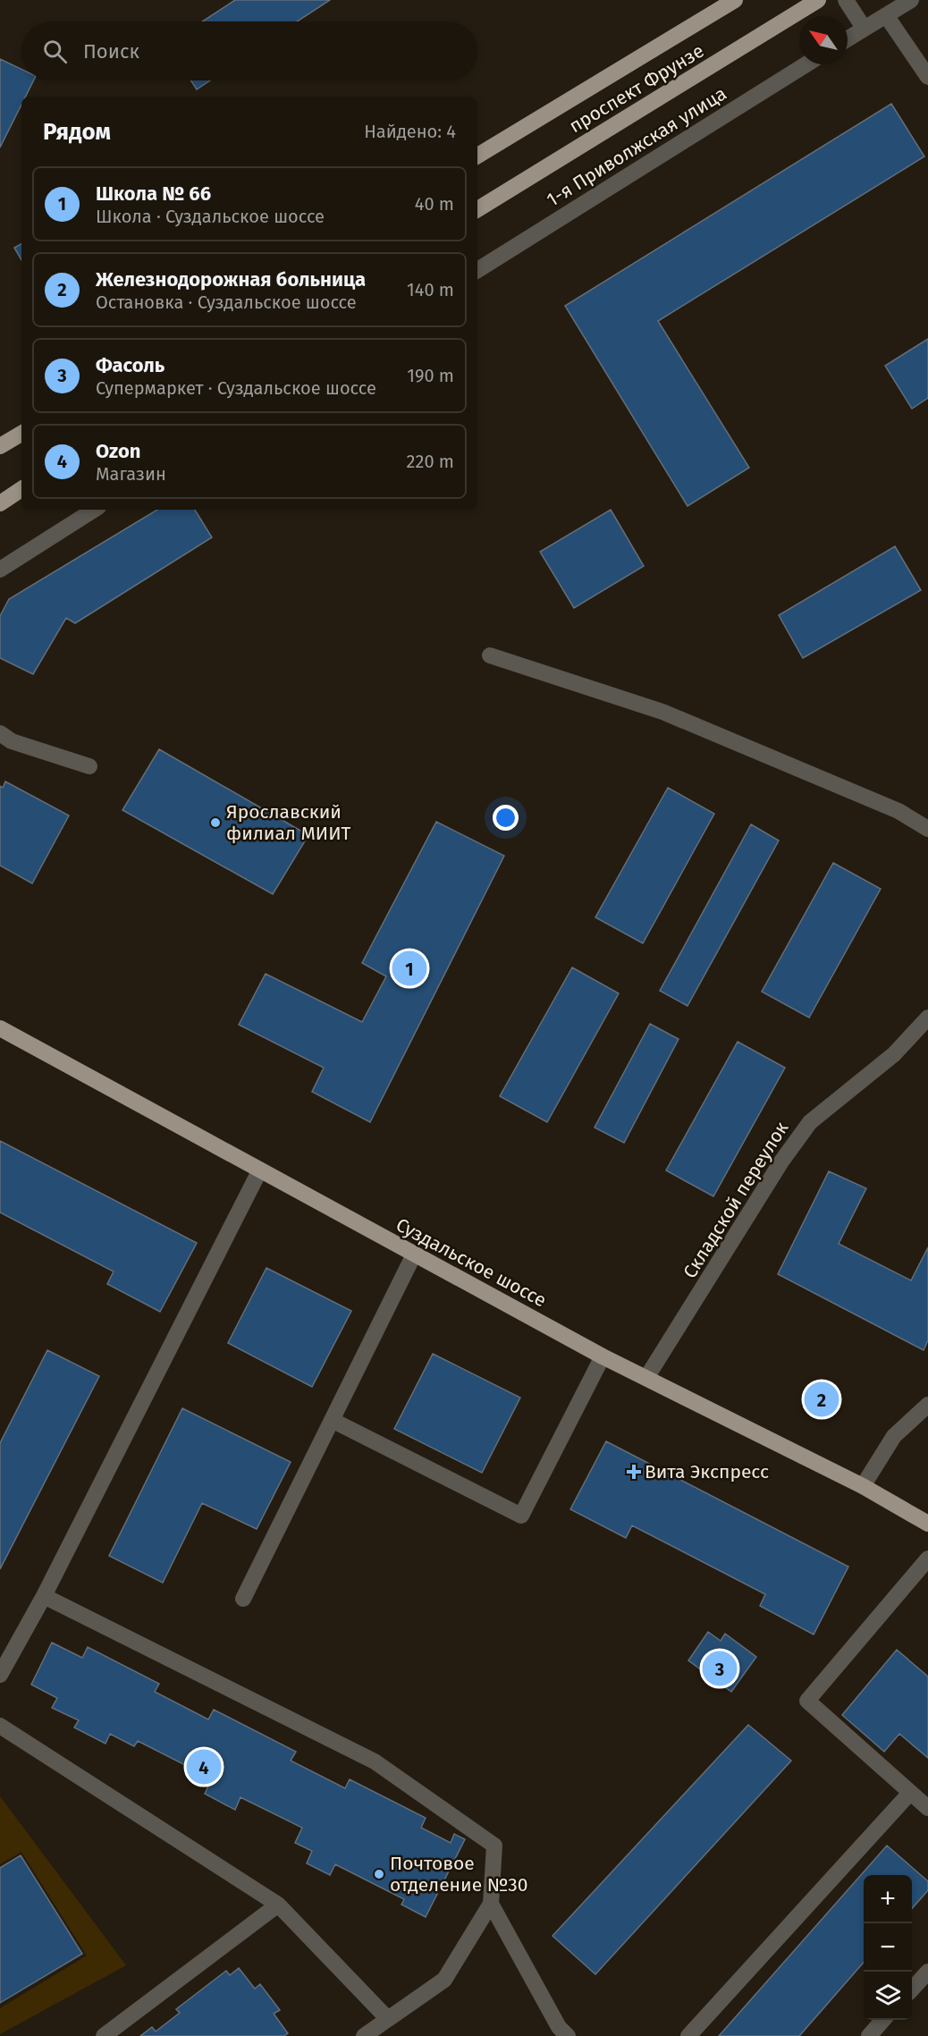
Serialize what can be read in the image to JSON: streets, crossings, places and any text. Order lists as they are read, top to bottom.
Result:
{
  "streets": {
    "main road": ["проспект Фрунзе", "Суздальское шоссе"],
    "street": ["1-я Приволжская улица", "Складской переулок"]
  },
  "crossings": [
    ["Складской переулок", "Суздальское шоссе"]
  ],
  "places": {
    "other": ["Ярославский филиал МИИТ", "Почтовое отделение №30"],
    "health": ["Вита Экспресс"]
  },
  "north": "top left",
  "page": {
    "search": "Поиск",
    "heading": ["Рядом", "Найдено: 4"],
    "list": [
      {
        "mark": "1",
        "name": "Школа № 66",
        "note": "Школа · Суздальское шоссе",
        "value": "40 m"
      },
      {
        "mark": "2",
        "name": "Железнодорожная больница",
        "note": "Остановка · Суздальское шоссе",
        "value": "140 m"
      },
      {
        "mark": "3",
        "name": "Фасоль",
        "note": "Супермаркет · Суздальское шоссе",
        "value": "190 m"
      },
      {
        "mark": "4",
        "name": "Ozon",
        "note": "Магазин",
        "value": "220 m"
      }
    ],
    "pins": [
      "1",
      "2",
      "3",
      "4"
    ],
    "map_buttons": ["+", "−"]
  }
}
